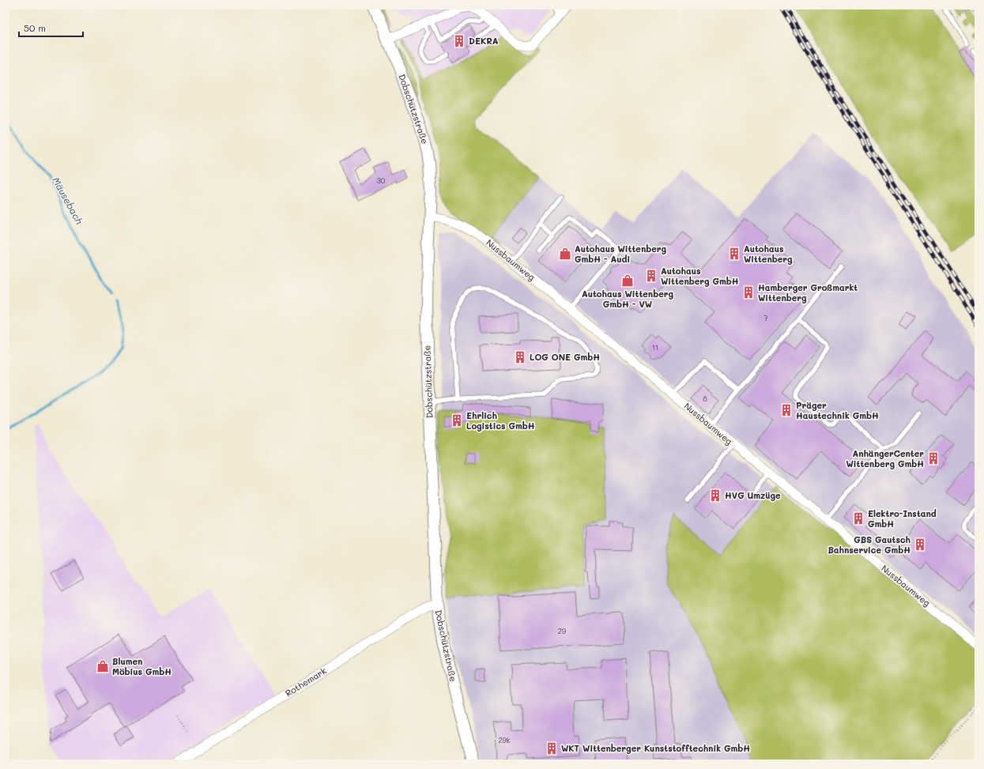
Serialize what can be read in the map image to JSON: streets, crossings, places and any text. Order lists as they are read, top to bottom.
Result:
{
  "streets": {
    "street": ["Dobschützstraße", "Nussbaumweg", "Rothemark"]
  },
  "crossings": [
    ["Dobschützstraße", "Nussbaumweg"],
    ["Dobschützstraße", "Rothemark"]
  ],
  "water": ["Mäusebach"],
  "places": {
    "building": [
      "DEKRA",
      "Autohaus Wittenberg",
      "Autohaus Wittenberg GmbH",
      "Hamberger Großmarkt Wittenberg",
      "LOG ONE GmbH",
      "Präger Haustechnik GmbH",
      "Ehrlich Logistics GmbH",
      "AnhängerCenter Wittenberg GmbH",
      "HVG Umzüge",
      "Elektro-Instand GmbH",
      "GBS Gautsch Bahnservice GmbH",
      "WKT Wittenberger Kunststofftechnik GmbH"
    ],
    "shop": ["Autohaus Wittenberg GmbH - Audi", "Autohaus Wittenberg GmbH - VW", "Blumen Möbius GmbH"]
  },
  "house_numbers": [
    "30",
    "7",
    "11",
    "8",
    "29",
    "29k"
  ],
  "scale_bar": "50 m"
}
